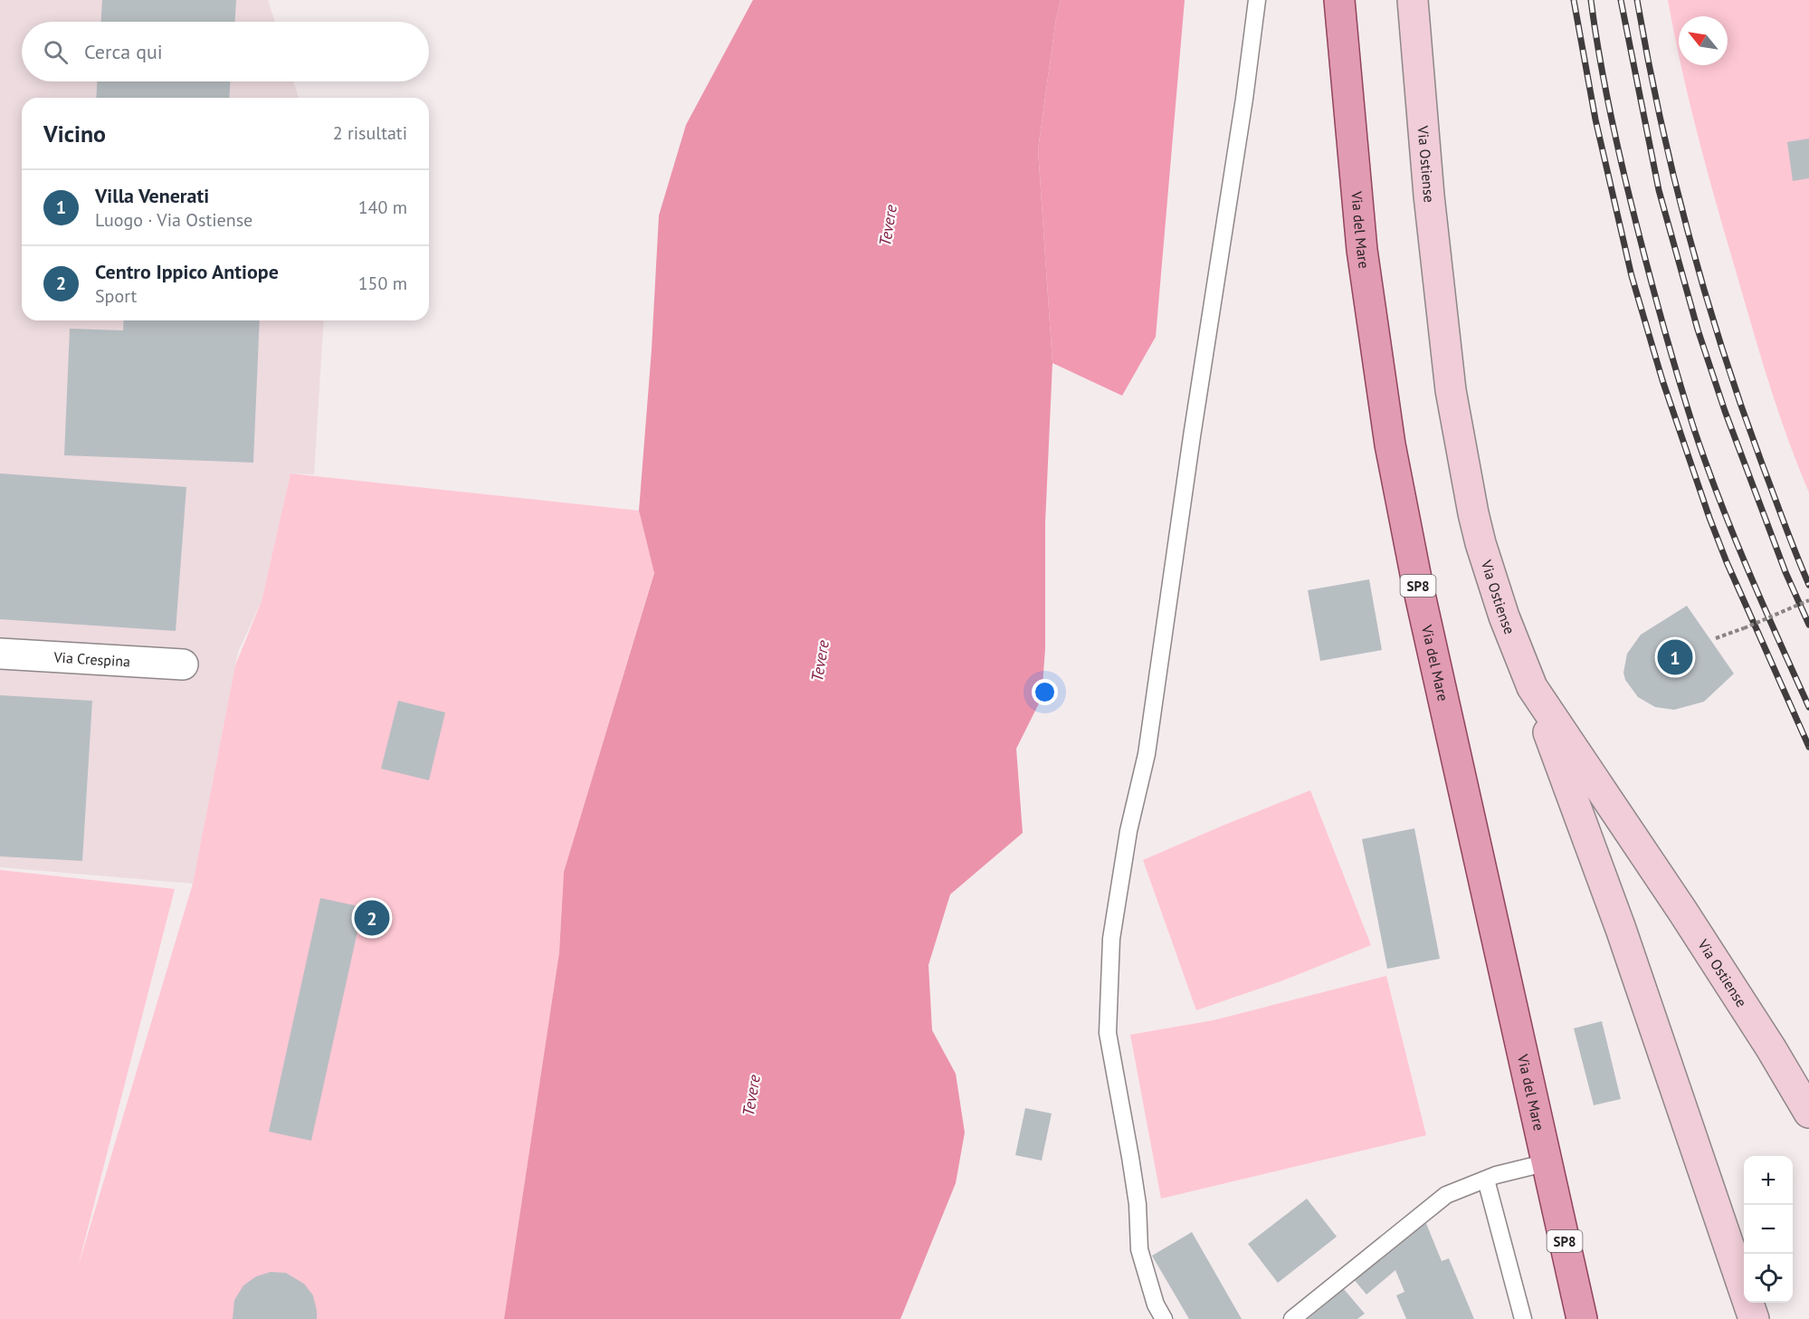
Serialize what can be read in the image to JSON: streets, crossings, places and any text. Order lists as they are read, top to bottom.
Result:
{
  "streets": {
    "main road": ["Via Ostiense", "Via del Mare", "SP8"],
    "street": ["Via Crespina"]
  },
  "water": ["Tevere"],
  "north": "top left",
  "page": {
    "search": "Cerca qui",
    "heading": ["Vicino", "2 risultati"],
    "list": [
      {
        "mark": "1",
        "name": "Villa Venerati",
        "note": "Luogo · Via Ostiense",
        "value": "140 m"
      },
      {
        "mark": "2",
        "name": "Centro Ippico Antiope",
        "note": "Sport",
        "value": "150 m"
      }
    ],
    "pins": ["1", "2"],
    "map_buttons": ["+", "−"]
  }
}
